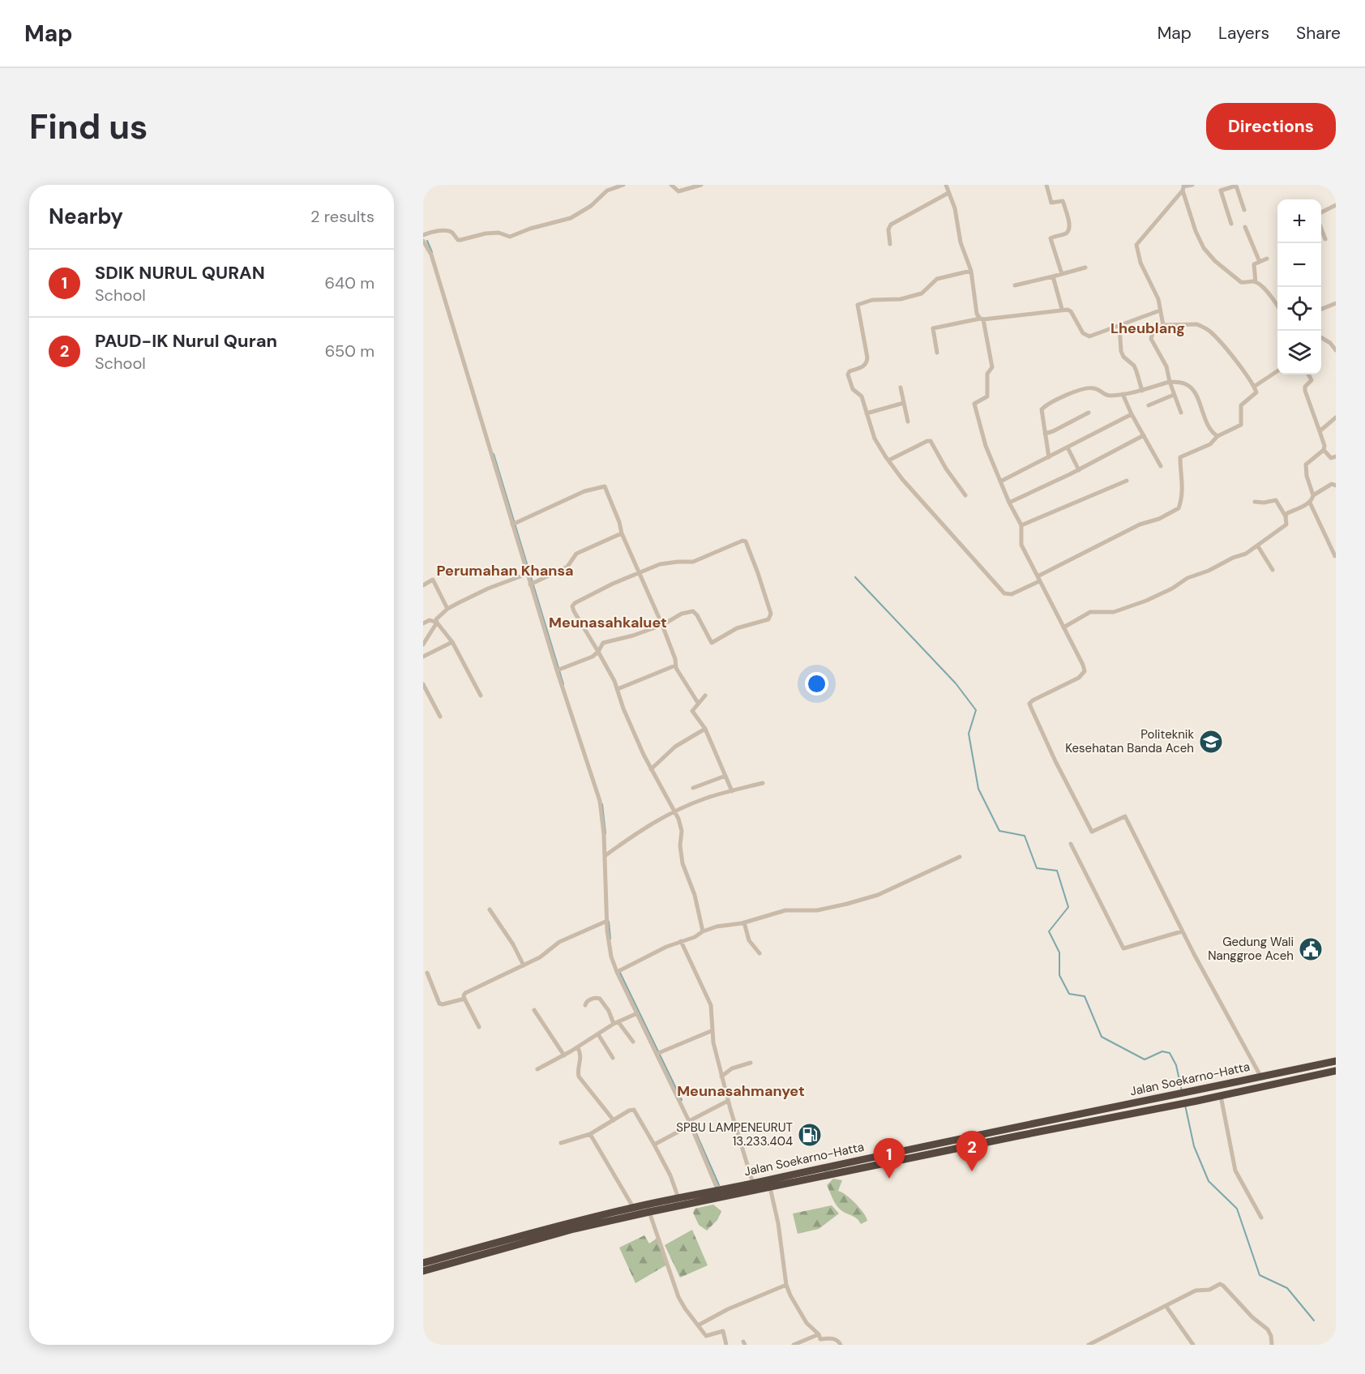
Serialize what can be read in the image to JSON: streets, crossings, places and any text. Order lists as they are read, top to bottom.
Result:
{
  "streets": {
    "highway": ["Jalan Soekarno-Hatta"]
  },
  "districts": [
    "Lheublang",
    "Perumahan Khansa",
    "Meunasahkaluet",
    "Meunasahmanyet"
  ],
  "places": {
    "school or university": ["Politeknik Kesehatan Banda Aceh"],
    "public building": ["Gedung Wali Nanggroe Aceh"],
    "fuel station": ["SPBU LAMPENEURUT 13.233.404"]
  },
  "page": {
    "header": "Map",
    "nav": ["Map", "Layers", "Share"],
    "buttons": "Directions",
    "title": "Find us",
    "heading": ["Nearby", "2 results"],
    "map_buttons": ["+", "−"],
    "list": [
      {
        "mark": "1",
        "name": "SDIK NURUL QURAN",
        "note": "School",
        "value": "640 m"
      },
      {
        "mark": "2",
        "name": "PAUD-IK Nurul Quran",
        "note": "School",
        "value": "650 m"
      }
    ],
    "pins": ["2", "1"]
  }
}
